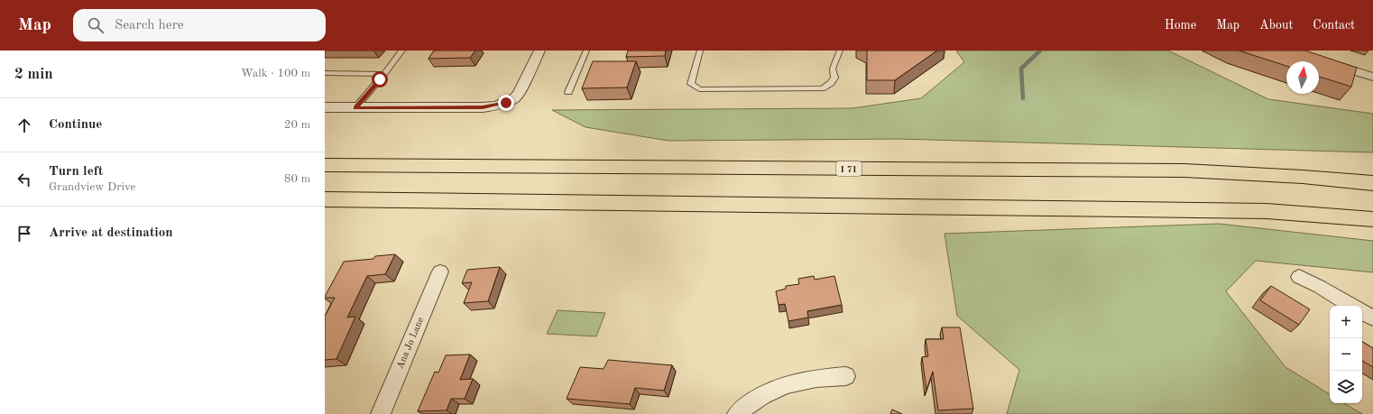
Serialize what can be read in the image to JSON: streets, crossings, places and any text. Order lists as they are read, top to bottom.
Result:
{
  "streets": {
    "highway": ["I 71"],
    "street": ["Ana Jo Lane"]
  },
  "north": "top",
  "page": {
    "header": "Map",
    "search": "Search here",
    "nav": [
      "Home",
      "Map",
      "About",
      "Contact"
    ],
    "heading": ["2 min", "Walk · 100 m"],
    "list": [
      ["Continue", "20 m"],
      ["Turn left", "Grandview Drive", "80 m"],
      "Arrive at destination"
    ],
    "map_buttons": ["+", "−"]
  }
}
